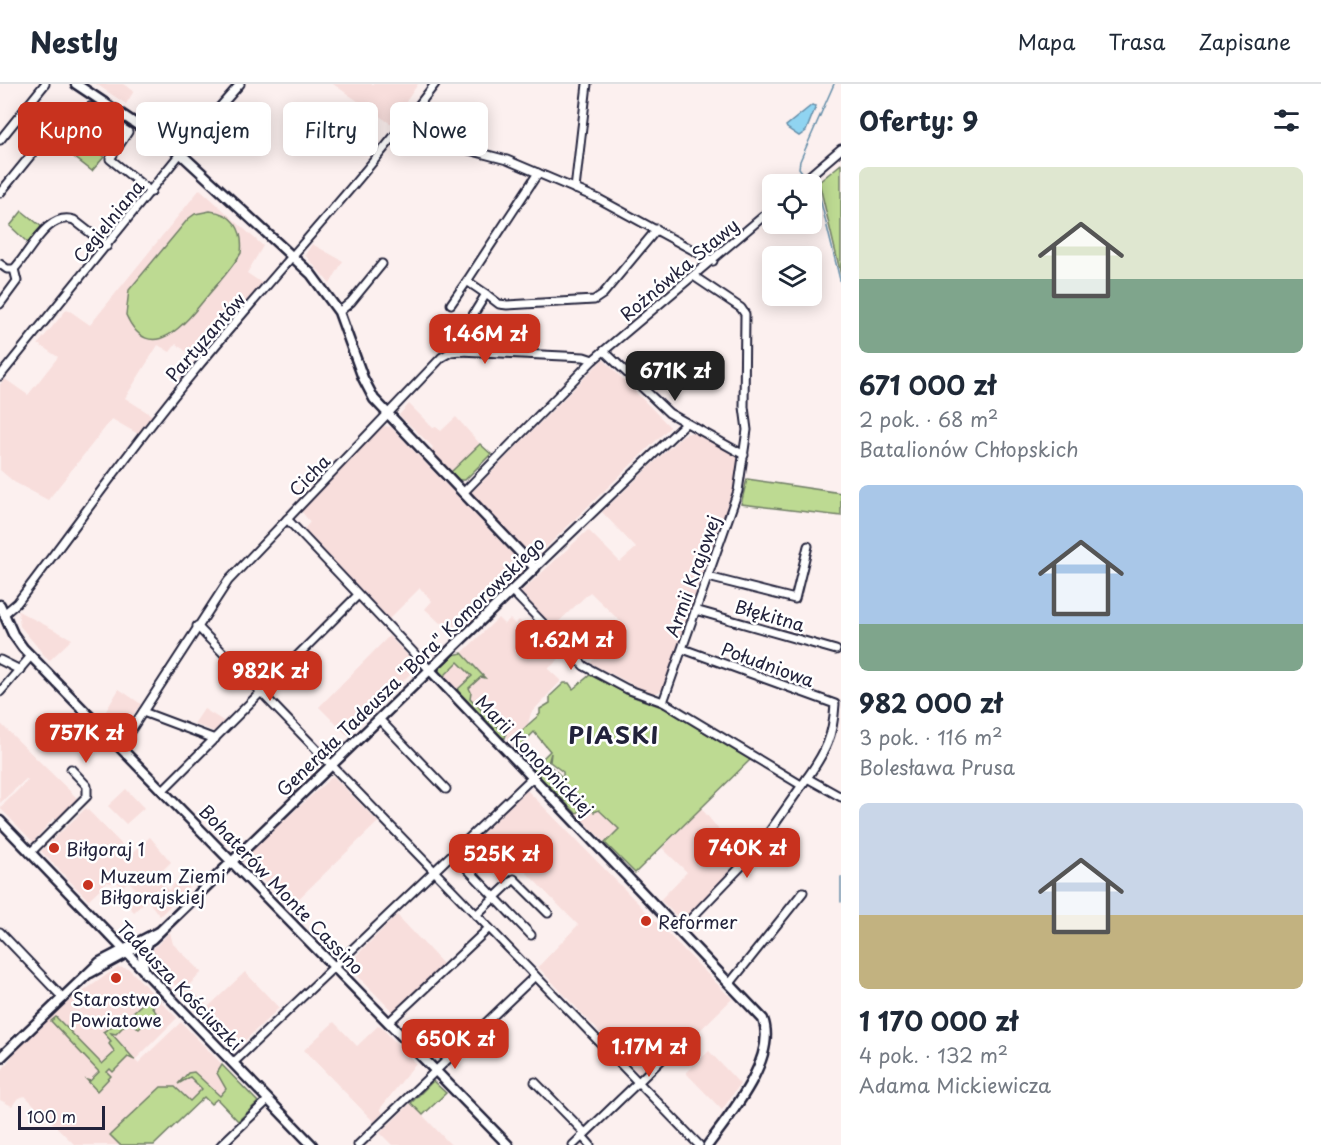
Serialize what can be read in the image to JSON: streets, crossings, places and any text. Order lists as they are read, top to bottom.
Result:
{
  "streets": {
    "street": [
      "Cegielniana",
      "Rożnówka Stawy",
      "Partyzantów",
      "Cicha",
      "Armii Krajowej",
      "Błękitna",
      "Południowa",
      "Generała Tadeusza \"Bora\" Komorowskiego",
      "Marii Konopnickiej",
      "Bohaterów Monte Cassino",
      "Tadeusza Kościuszki"
    ]
  },
  "crossings": [
    ["Rożnówka Stawy", "Cicha"],
    ["Rożnówka Stawy", "Armii Krajowej"],
    ["Partyzantów", "Bohaterów Monte Cassino"],
    ["Cicha", "Marii Konopnickiej"],
    ["Cicha", "Bohaterów Monte Cassino"],
    ["Armii Krajowej", "Błękitna"],
    ["Armii Krajowej", "Południowa"],
    ["Generała Tadeusza \"Bora\" Komorowskiego", "Marii Konopnickiej"],
    ["Generała Tadeusza \"Bora\" Komorowskiego", "Bohaterów Monte Cassino"],
    ["Generała Tadeusza \"Bora\" Komorowskiego", "Tadeusza Kościuszki"]
  ],
  "districts": ["PIASKI"],
  "places": [
    "Biłgoraj 1",
    "Muzeum Ziemi Biłgorajskiej",
    "Reformer",
    "Starostwo Powiatowe"
  ],
  "scale_bar": "100 m",
  "page": {
    "header": "Nestly",
    "nav": ["Mapa", "Trasa", "Zapisane"],
    "heading": "Oferty: 9",
    "chip": [
      "Kupno",
      "Wynajem",
      "Filtry",
      "Nowe"
    ],
    "list": [
      {
        "name": "671 000 zł",
        "note": "2 pok. · 68 m² · Batalionów Chłopskich"
      },
      {
        "name": "982 000 zł",
        "note": "3 pok. · 116 m² · Bolesława Prusa"
      },
      {
        "name": "1 170 000 zł",
        "note": "4 pok. · 132 m² · Adama Mickiewicza"
      }
    ],
    "price": [
      "1.46M zł",
      "671K zł",
      "1.62M zł",
      "982K zł",
      "757K zł",
      "740K zł",
      "525K zł",
      "650K zł",
      "1.17M zł"
    ],
    "scale": "100 m"
  }
}
